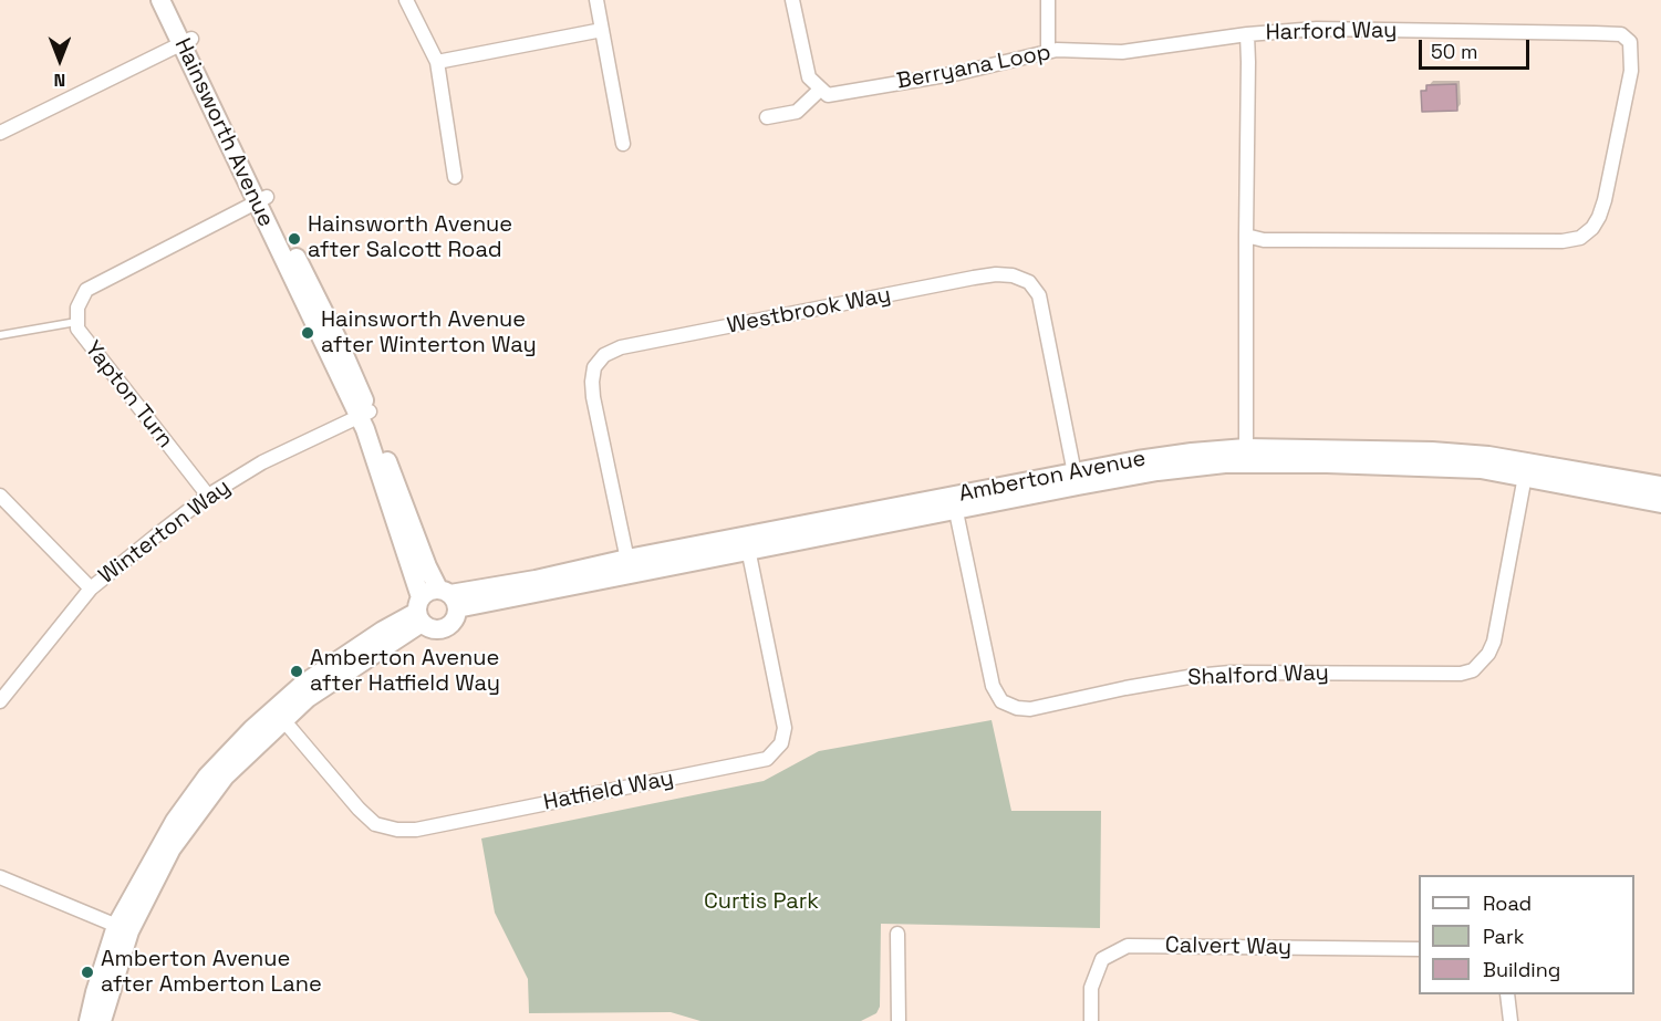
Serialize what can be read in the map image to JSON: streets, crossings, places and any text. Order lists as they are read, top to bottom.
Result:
{
  "streets": {
    "street": [
      "Harford Way",
      "Berryana Loop",
      "Hainsworth Avenue",
      "Westbrook Way",
      "Yapton Turn",
      "Amberton Avenue",
      "Winterton Way",
      "Shalford Way",
      "Hatfield Way",
      "Calvert Way"
    ]
  },
  "crossings": [
    ["Harford Way", "Berryana Loop"],
    ["Harford Way", "Amberton Avenue"],
    ["Hainsworth Avenue", "Yapton Turn"],
    ["Hainsworth Avenue", "Amberton Avenue"],
    ["Hainsworth Avenue", "Winterton Way"],
    ["Westbrook Way", "Amberton Avenue"],
    ["Yapton Turn", "Winterton Way"],
    ["Amberton Avenue", "Shalford Way"],
    ["Amberton Avenue", "Hatfield Way"]
  ],
  "parks": ["Curtis Park"],
  "places": [
    "Hainsworth Avenue after Salcott Road",
    "Hainsworth Avenue after Winterton Way",
    "Amberton Avenue after Hatfield Way",
    "Amberton Avenue after Amberton Lane"
  ],
  "legend": ["Road", "Park", "Building"],
  "scale_bar": "50 m",
  "north": "bottom"
}
